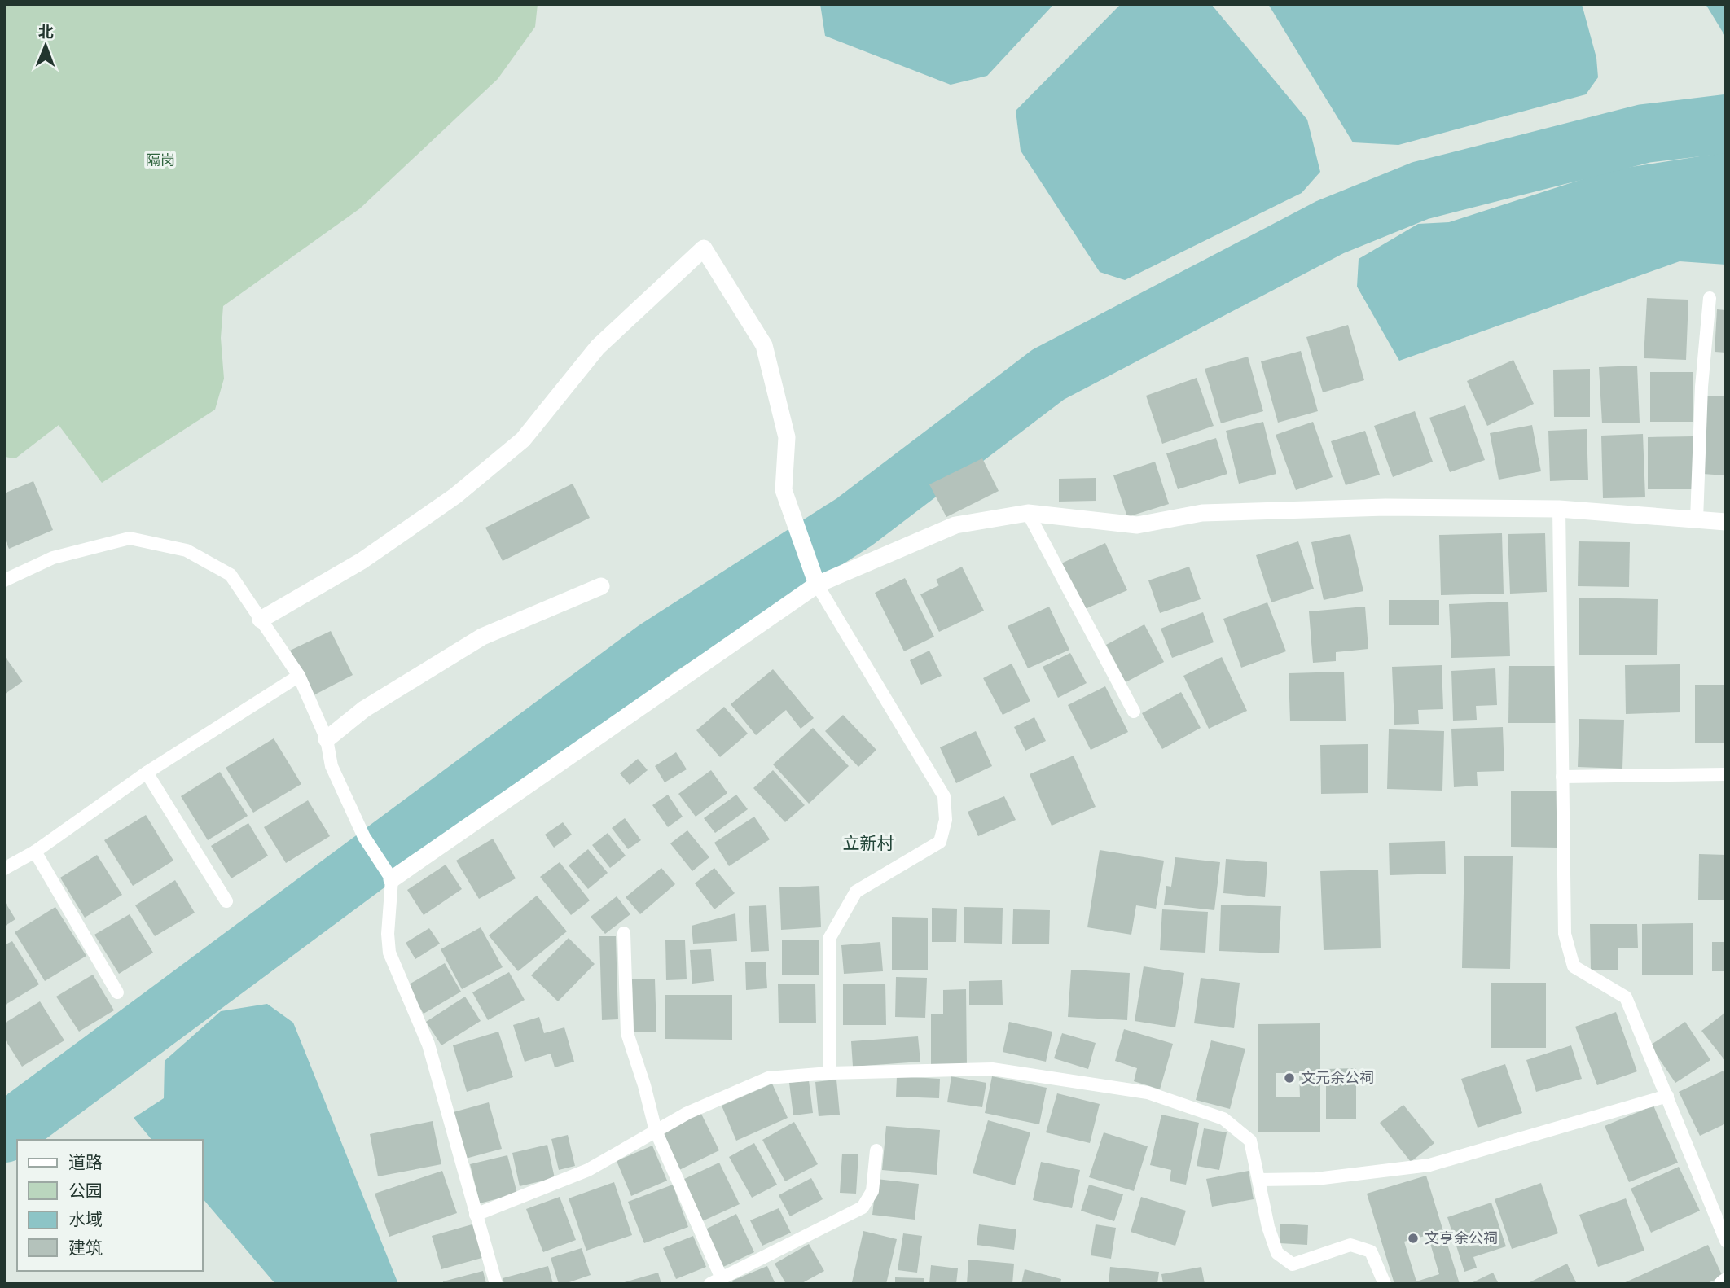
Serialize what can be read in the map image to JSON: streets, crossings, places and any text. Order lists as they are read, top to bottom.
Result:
{
  "districts": ["立新村"],
  "parks": ["隔岗"],
  "places": ["文元余公祠", "文亨余公祠"],
  "legend": [
    "道路",
    "公园",
    "水域",
    "建筑"
  ],
  "north": "top"
}
